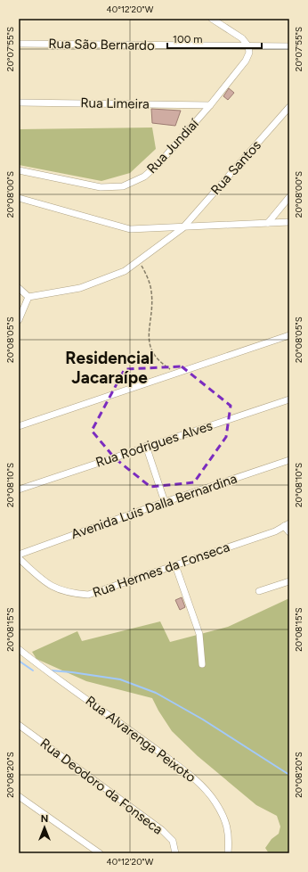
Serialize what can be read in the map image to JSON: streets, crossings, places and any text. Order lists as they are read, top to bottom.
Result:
{
  "streets": {
    "street": [
      "Rua São Bernardo",
      "Rua Limeira",
      "Rua Jundiaí",
      "Rua Santos",
      "Rua Rodrigues Alves",
      "Avenida Luis Dalla Bernardina",
      "Rua Hermes da Fonseca",
      "Rua Alvarenga Peixoto",
      "Rua Deodoro da Fonseca"
    ]
  },
  "crossings": [
    ["Rua São Bernardo", "Rua Jundiaí"],
    ["Rua Limeira", "Rua Jundiaí"]
  ],
  "districts": ["Residencial Jacaraípe"],
  "scale_bar": "100 m",
  "north": "top",
  "coordinates": [
    "40°12'20\"W",
    "20°07'55\"S",
    "20°08'00\"S",
    "20°08'05\"S",
    "20°08'10\"S",
    "20°08'15\"S",
    "20°08'20\"S"
  ]
}
